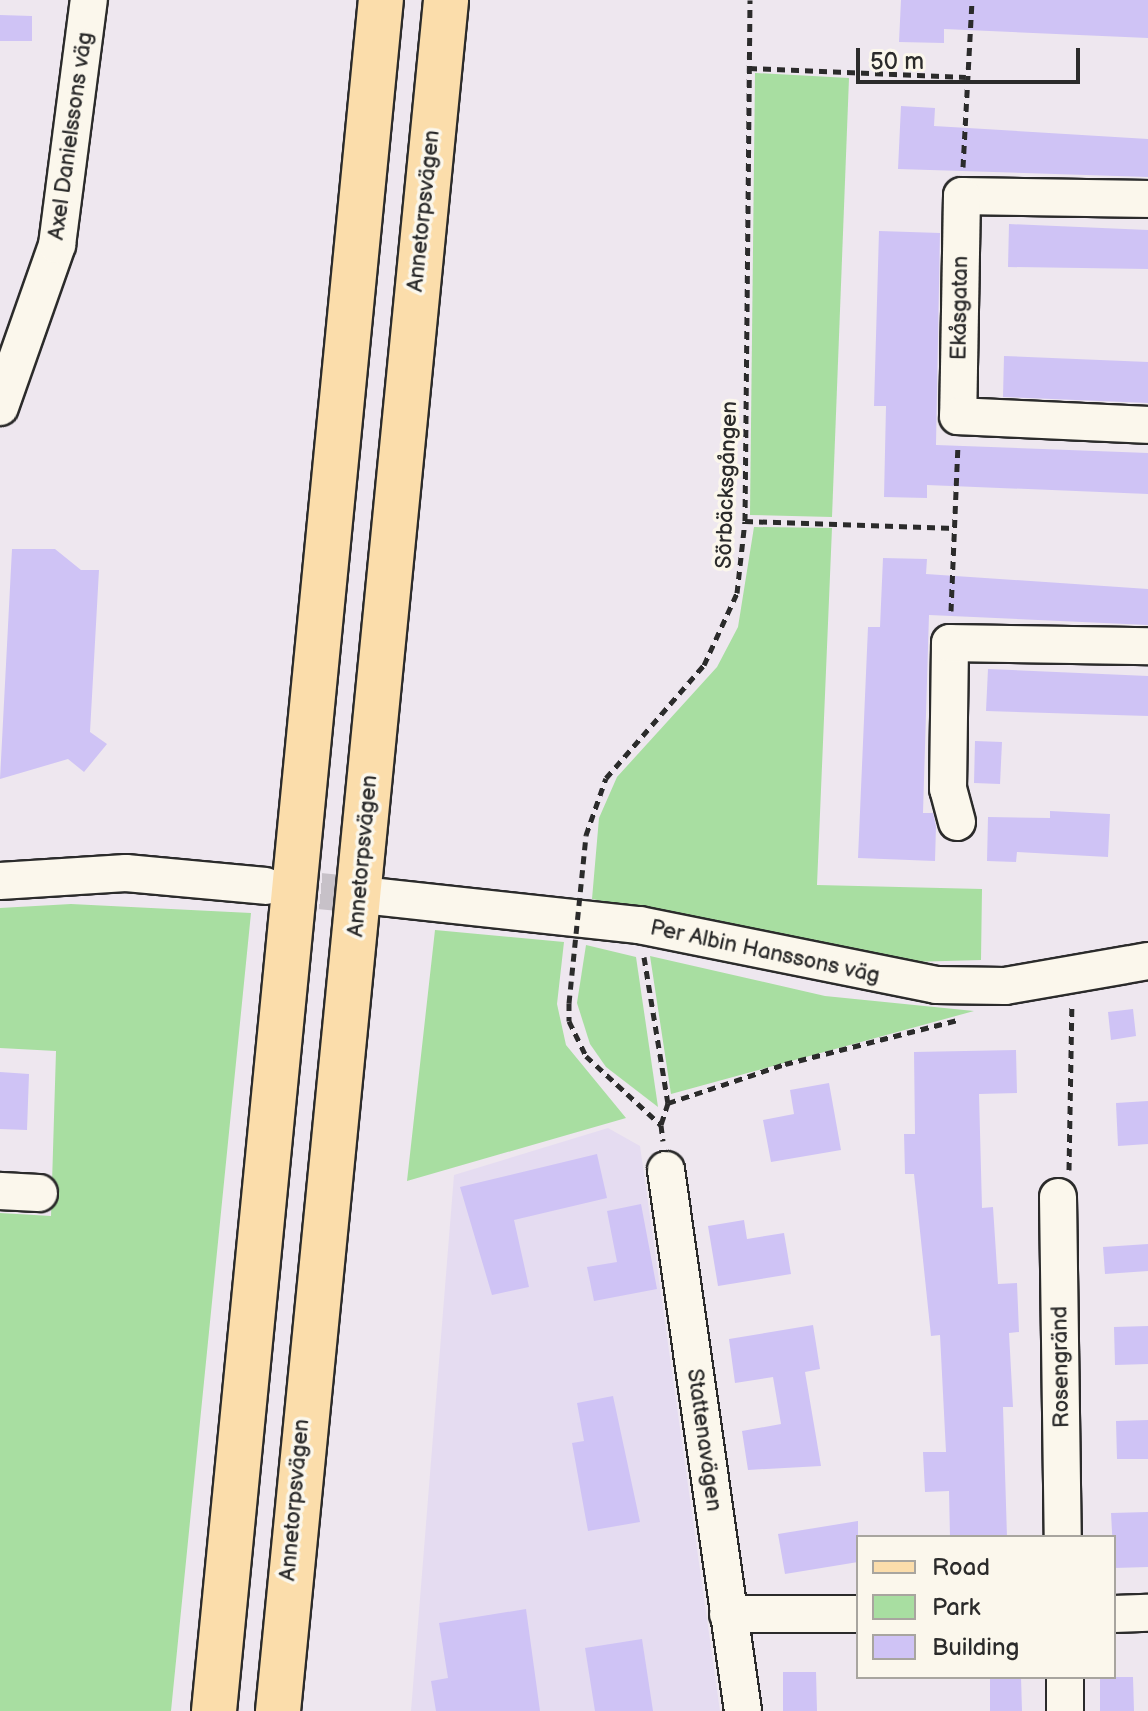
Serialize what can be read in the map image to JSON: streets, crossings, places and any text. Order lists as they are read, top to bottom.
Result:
{
  "streets": {
    "main road": ["Annetorpsvägen"],
    "street": [
      "Axel Danielssons väg",
      "Ekåsgatan",
      "Per Albin Hanssons väg",
      "Rosengränd",
      "Stattenavägen"
    ],
    "path": ["Sörbäcksgången"]
  },
  "legend": ["Road", "Park", "Building"],
  "scale_bar": "50 m"
}
